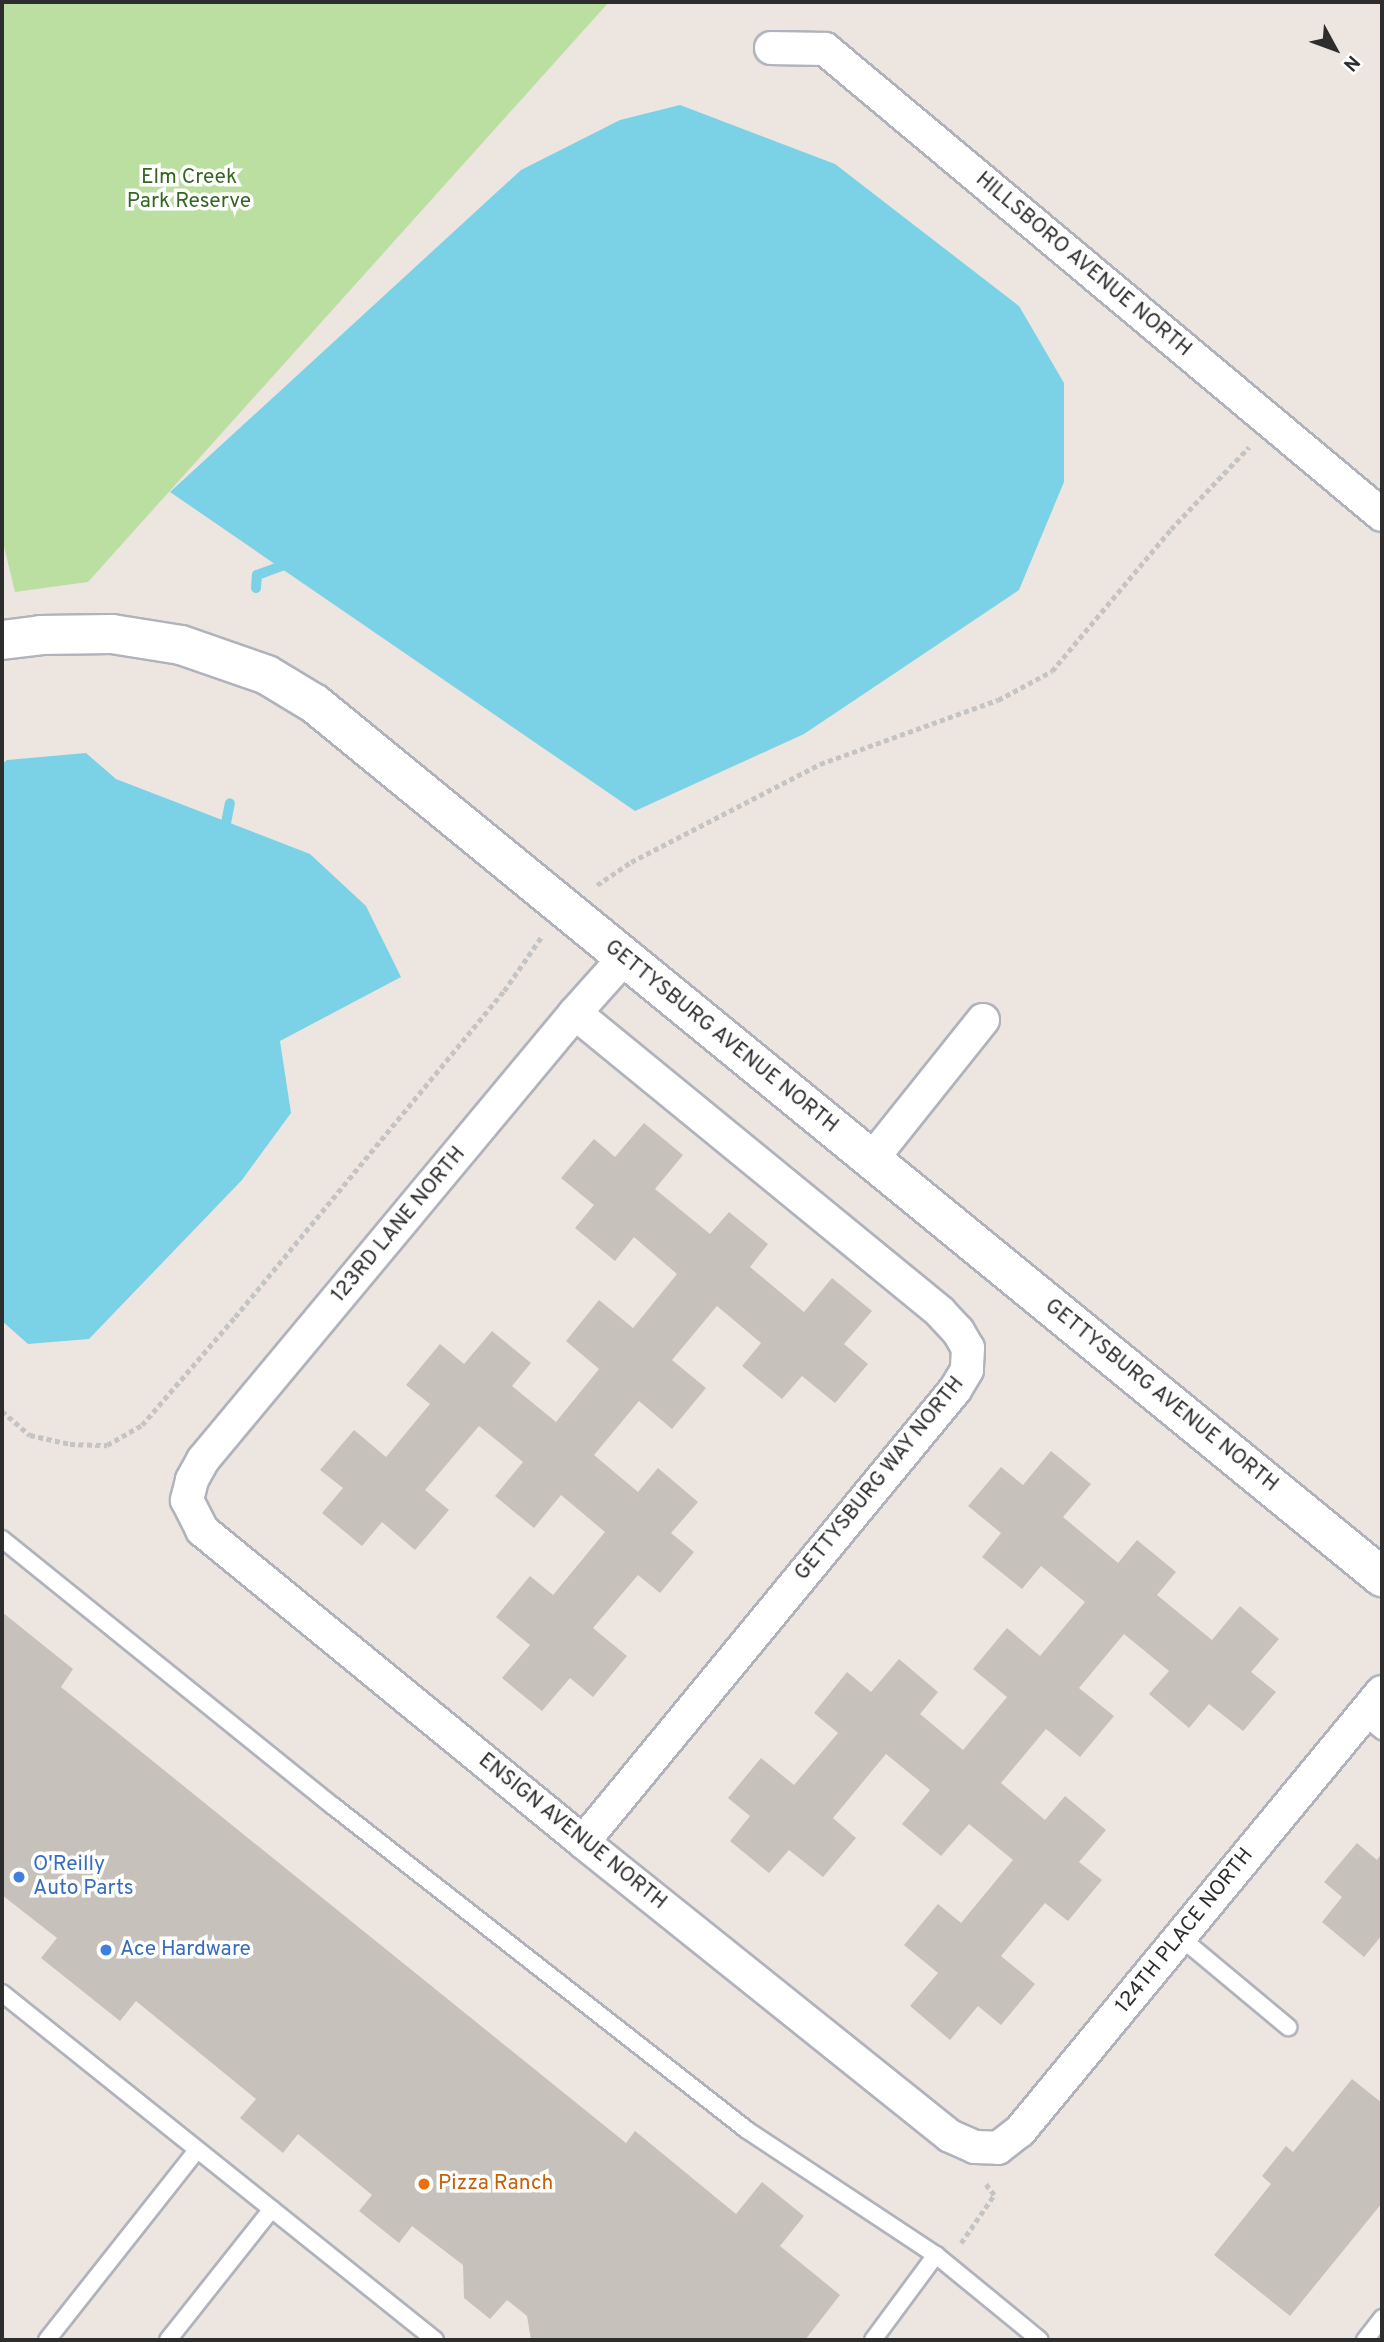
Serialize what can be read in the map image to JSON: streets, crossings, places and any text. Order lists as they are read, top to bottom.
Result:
{
  "streets": {
    "street": [
      "HILLSBORO AVENUE NORTH",
      "GETTYSBURG AVENUE NORTH",
      "123RD LANE NORTH",
      "GETTYSBURG WAY NORTH",
      "ENSIGN AVENUE NORTH",
      "124TH PLACE NORTH"
    ]
  },
  "crossings": [
    ["GETTYSBURG AVENUE NORTH", "123RD LANE NORTH"],
    ["123RD LANE NORTH", "GETTYSBURG WAY NORTH"],
    ["123RD LANE NORTH", "ENSIGN AVENUE NORTH"],
    ["GETTYSBURG WAY NORTH", "ENSIGN AVENUE NORTH"],
    ["ENSIGN AVENUE NORTH", "124TH PLACE NORTH"]
  ],
  "parks": ["Elm Creek Park Reserve"],
  "places": ["O'Reilly Auto Parts", "Ace Hardware", "Pizza Ranch"],
  "north": "bottom right"
}
